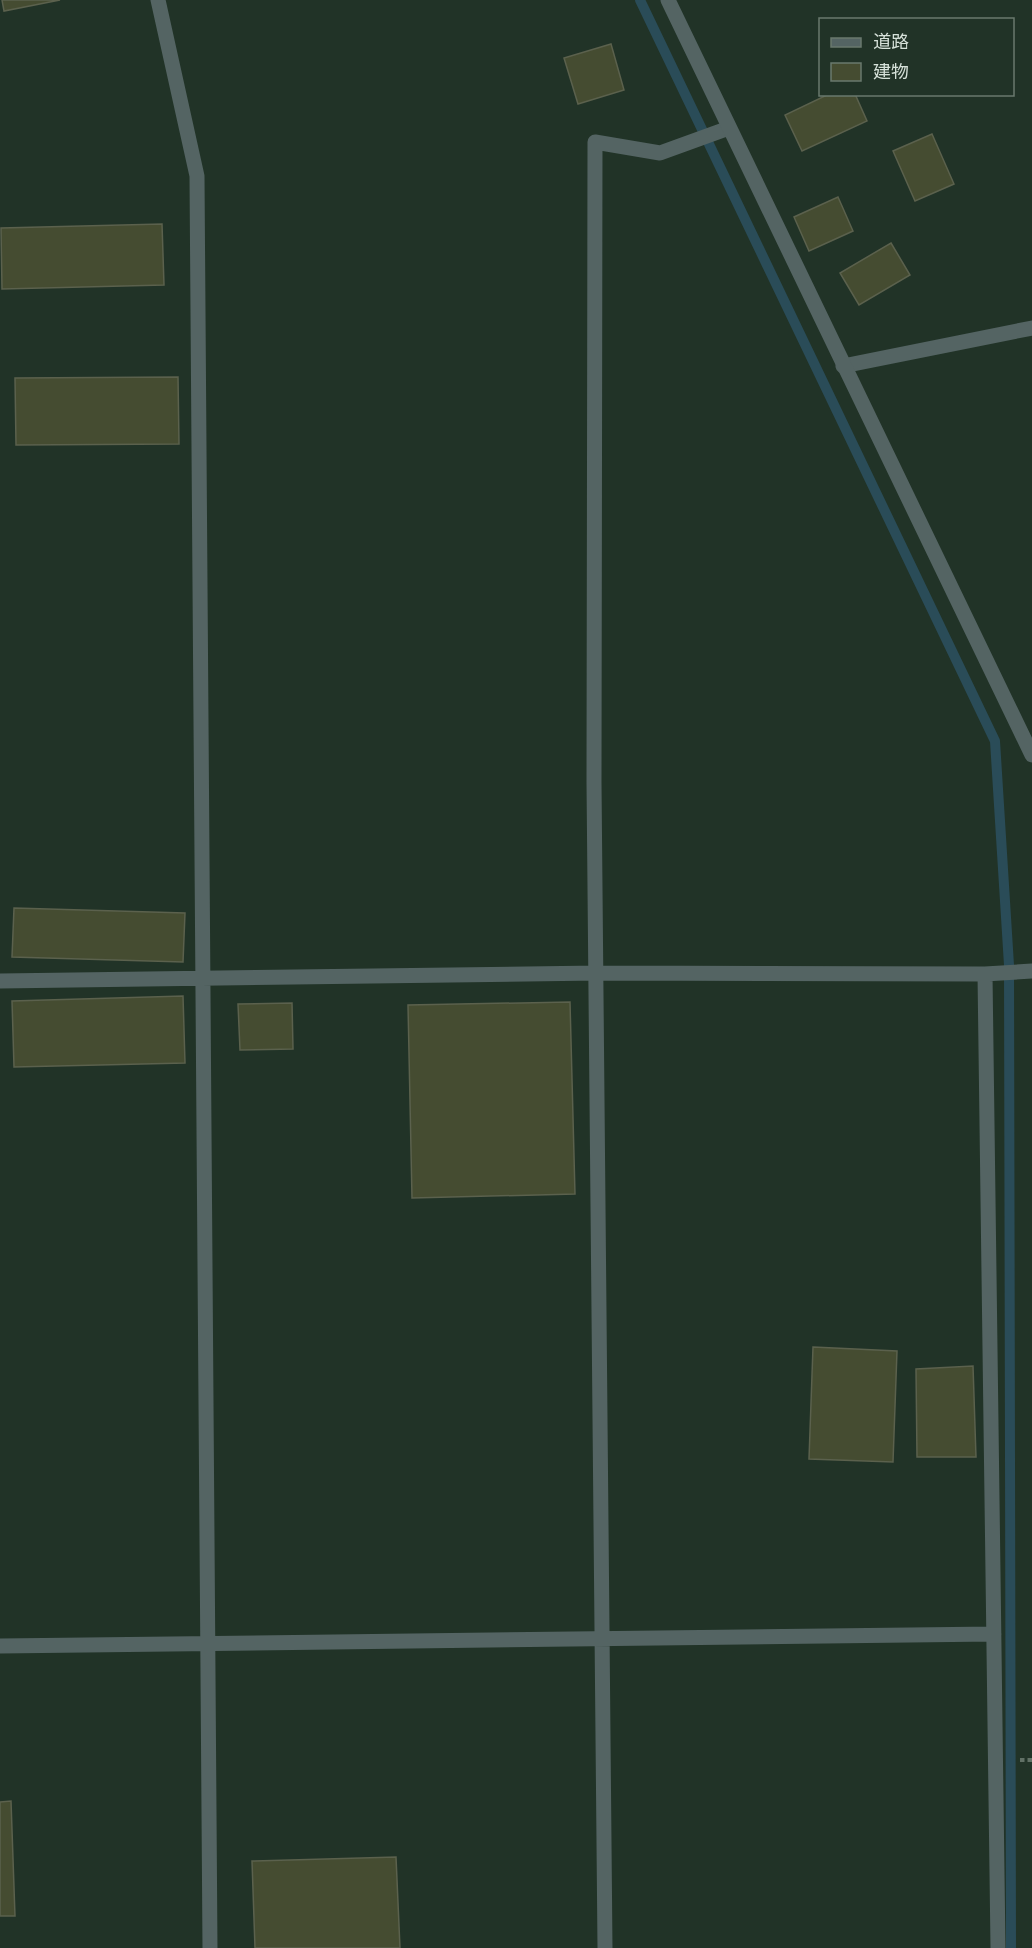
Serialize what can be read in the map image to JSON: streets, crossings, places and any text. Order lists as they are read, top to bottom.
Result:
{
  "legend": ["道路", "建物"]
}
